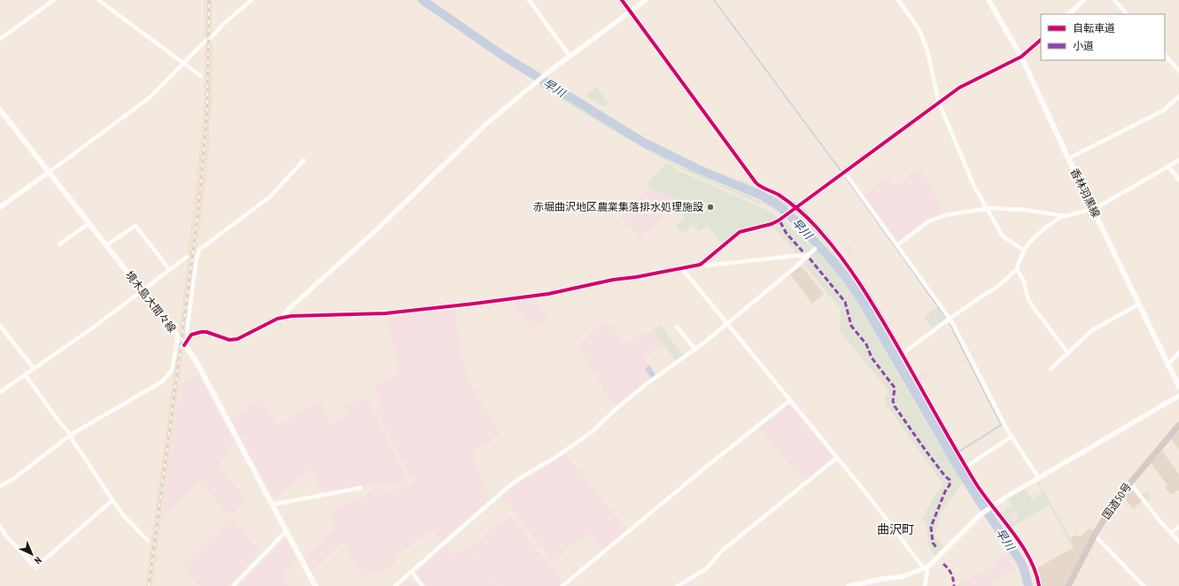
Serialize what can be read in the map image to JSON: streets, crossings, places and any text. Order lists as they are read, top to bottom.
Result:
{
  "streets": {
    "highway": ["国道50号"],
    "main road": ["香林羽黒線", "境木島大間々線"]
  },
  "districts": ["曲沢町"],
  "water": ["早川"],
  "places": ["赤堀曲沢地区農業集落排水処理施設"],
  "legend": ["自転車道", "小道"],
  "north": "bottom right"
}
